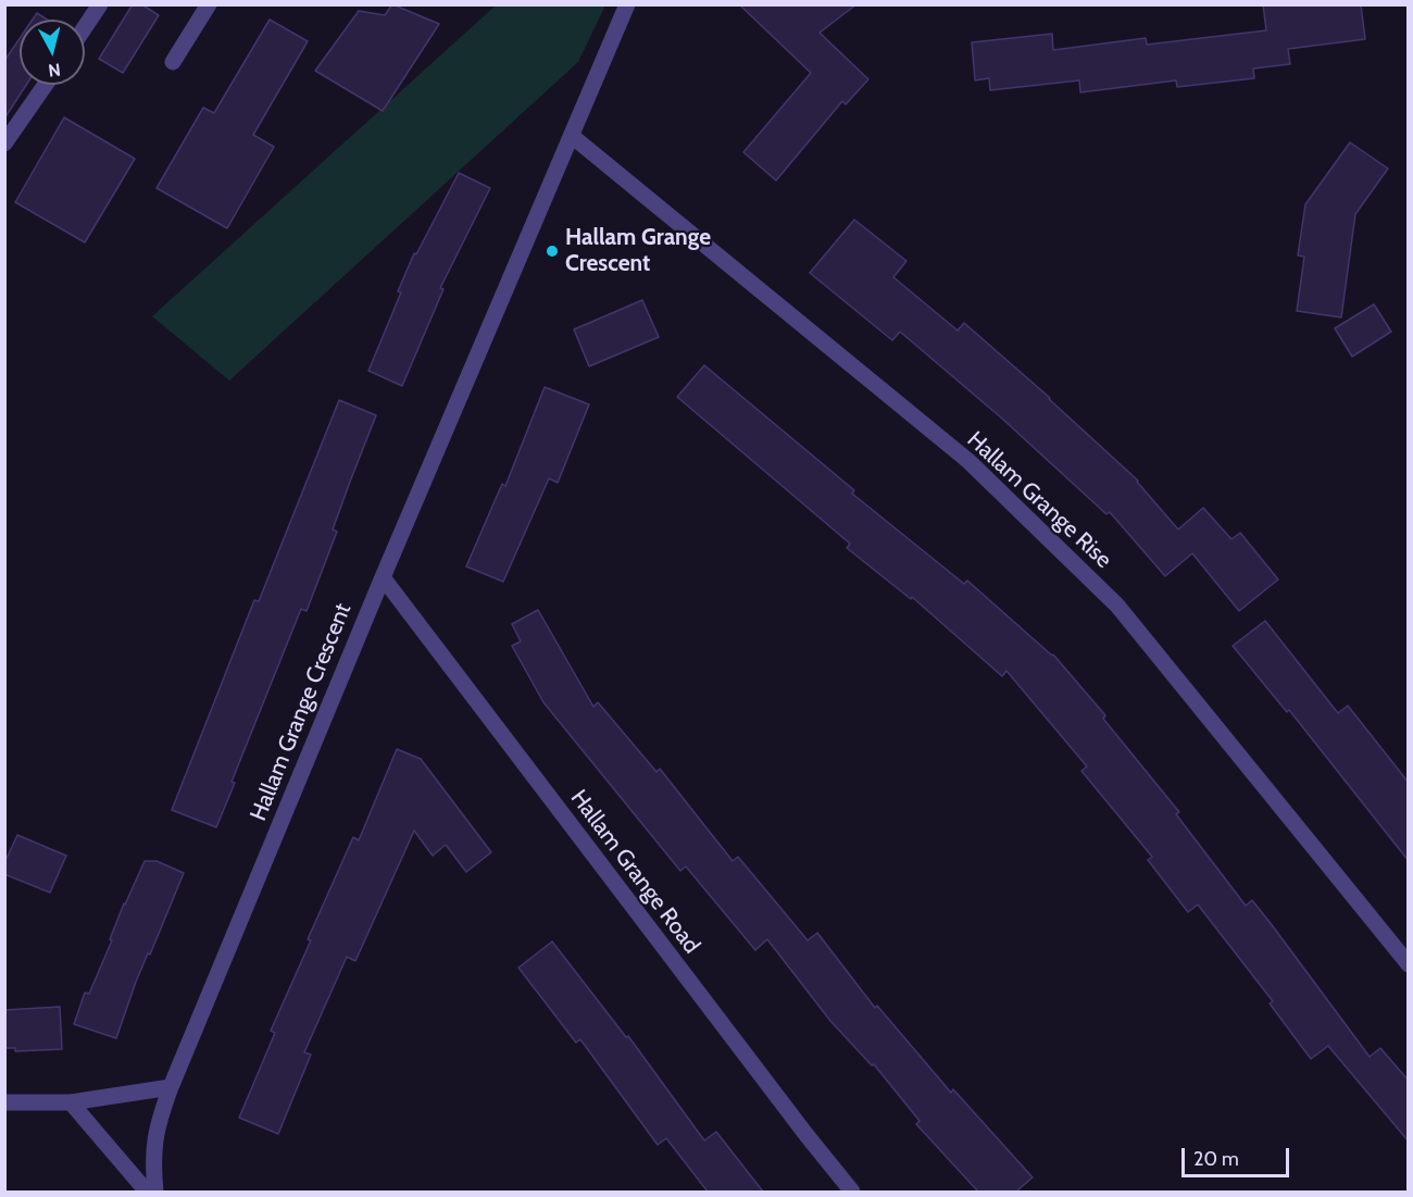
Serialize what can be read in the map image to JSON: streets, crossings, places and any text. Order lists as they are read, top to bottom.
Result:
{
  "streets": {
    "street": ["Hallam Grange Rise", "Hallam Grange Crescent", "Hallam Grange Road"]
  },
  "crossings": [
    ["Hallam Grange Rise", "Hallam Grange Crescent"],
    ["Hallam Grange Crescent", "Hallam Grange Road"]
  ],
  "places": ["Hallam Grange Crescent"],
  "scale_bar": "20 m",
  "north": "bottom"
}
